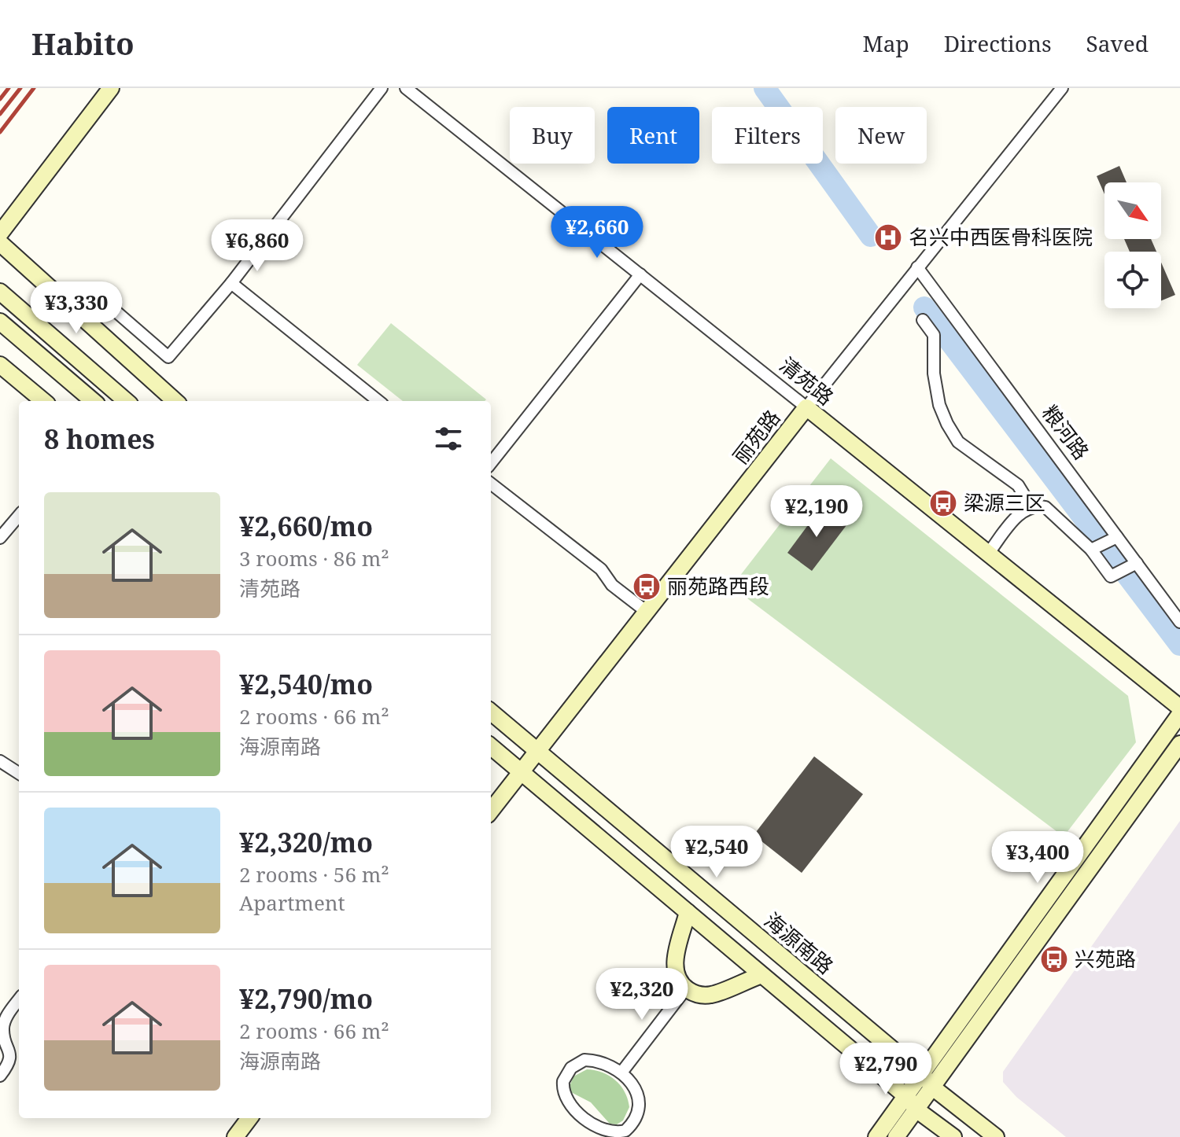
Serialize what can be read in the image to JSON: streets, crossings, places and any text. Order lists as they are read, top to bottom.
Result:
{
  "streets": {
    "main road": ["清苑路", "丽苑路", "海源南路"],
    "street": ["粮河路"]
  },
  "crossings": [
    ["清苑路", "丽苑路"],
    ["粮河路", "丽苑路"],
    ["丽苑路", "海源南路"]
  ],
  "places": {
    "hospital": ["名兴中西医骨科医院"],
    "bus stop": ["梁源三区", "丽苑路西段", "兴苑路"]
  },
  "north": "bottom right",
  "page": {
    "header": "Habito",
    "nav": ["Map", "Directions", "Saved"],
    "chip": [
      "Buy",
      "Rent",
      "Filters",
      "New"
    ],
    "price": [
      "¥2,660",
      "¥6,860",
      "¥3,330",
      "¥2,190",
      "¥2,540",
      "¥3,400",
      "¥2,320",
      "¥2,790"
    ],
    "heading": "8 homes",
    "list": [
      {
        "name": "¥2,660/mo",
        "note": "3 rooms · 86 m² · 清苑路"
      },
      {
        "name": "¥2,540/mo",
        "note": "2 rooms · 66 m² · 海源南路"
      },
      {
        "name": "¥2,320/mo",
        "note": "2 rooms · 56 m² · Apartment"
      },
      {
        "name": "¥2,790/mo",
        "note": "2 rooms · 66 m² · 海源南路"
      }
    ]
  }
}
